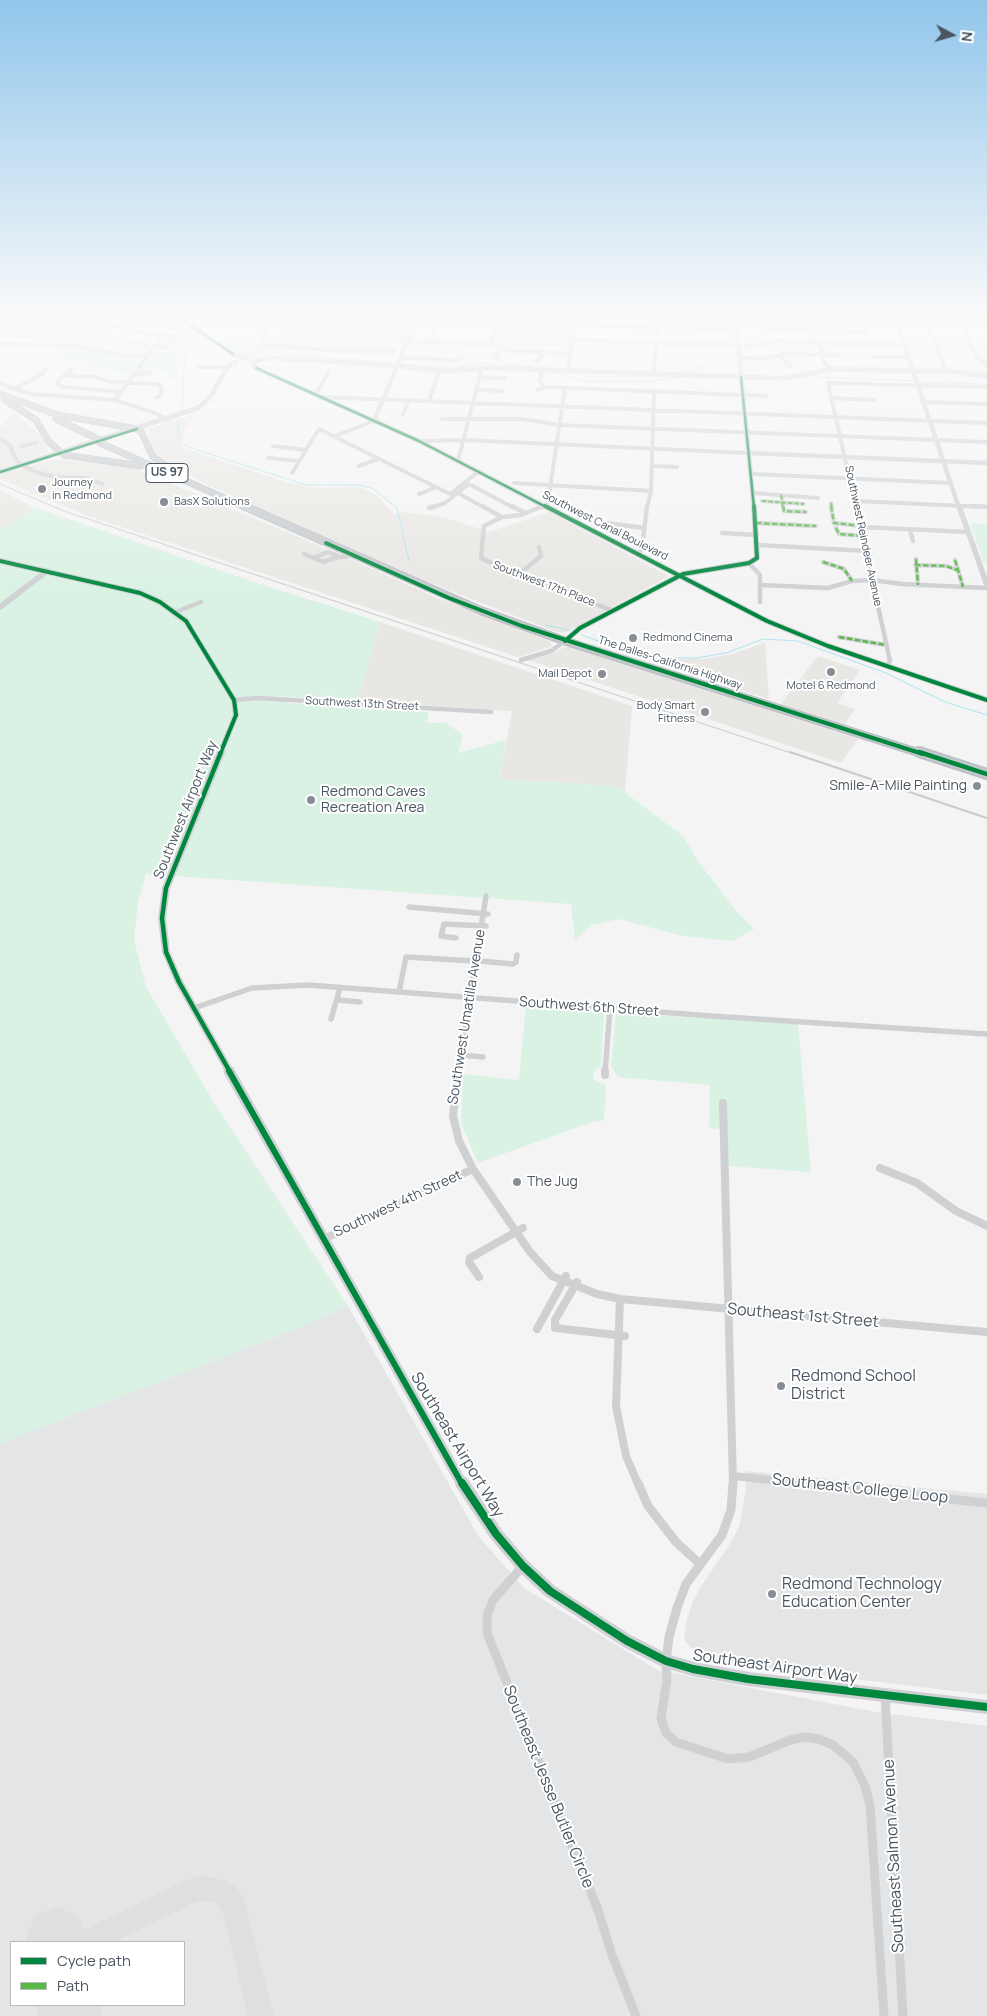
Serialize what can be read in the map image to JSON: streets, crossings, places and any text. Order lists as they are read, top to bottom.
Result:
{
  "streets": {
    "highway": ["US 97", "The Dalles-California Highway"],
    "main road": ["Southwest Canal Boulevard", "Southwest Airport Way", "Southeast Airport Way"],
    "street": [
      "Southwest Reindeer Avenue",
      "Southwest 17th Place",
      "Southwest 13th Street",
      "Southwest 6th Street",
      "Southwest Umatilla Avenue",
      "Southwest 4th Street",
      "Southeast 1st Street",
      "Southeast College Loop",
      "Southeast Jesse Butler Circle",
      "Southeast Salmon Avenue"
    ]
  },
  "crossings": [
    ["Southwest Canal Boulevard", "Southwest Reindeer Avenue"],
    ["Southwest Canal Boulevard", "Southwest 17th Place"],
    ["Southwest 13th Street", "Southwest Airport Way"],
    ["Southwest Airport Way", "Southwest 6th Street"],
    ["Southwest Airport Way", "Southwest 4th Street"],
    ["Southwest Airport Way", "Southeast Airport Way"],
    ["Southwest 6th Street", "Southwest Umatilla Avenue"],
    ["Southwest Umatilla Avenue", "Southwest 4th Street"],
    ["Southwest Umatilla Avenue", "Southeast 1st Street"],
    ["Southwest 4th Street", "Southeast Airport Way"],
    ["Southeast Airport Way", "Southeast Jesse Butler Circle"],
    ["Southeast Airport Way", "Southeast Salmon Avenue"]
  ],
  "places": [
    "Journey in Redmond",
    "BasX Solutions",
    "Redmond Cinema",
    "Motel 6 Redmond",
    "Mail Depot",
    "Body Smart Fitness",
    "Smile-A-Mile Painting",
    "Redmond Caves Recreation Area",
    "The Jug",
    "Redmond School District",
    "Redmond Technology Education Center"
  ],
  "legend": ["Cycle path", "Path"],
  "north": "right"
}
